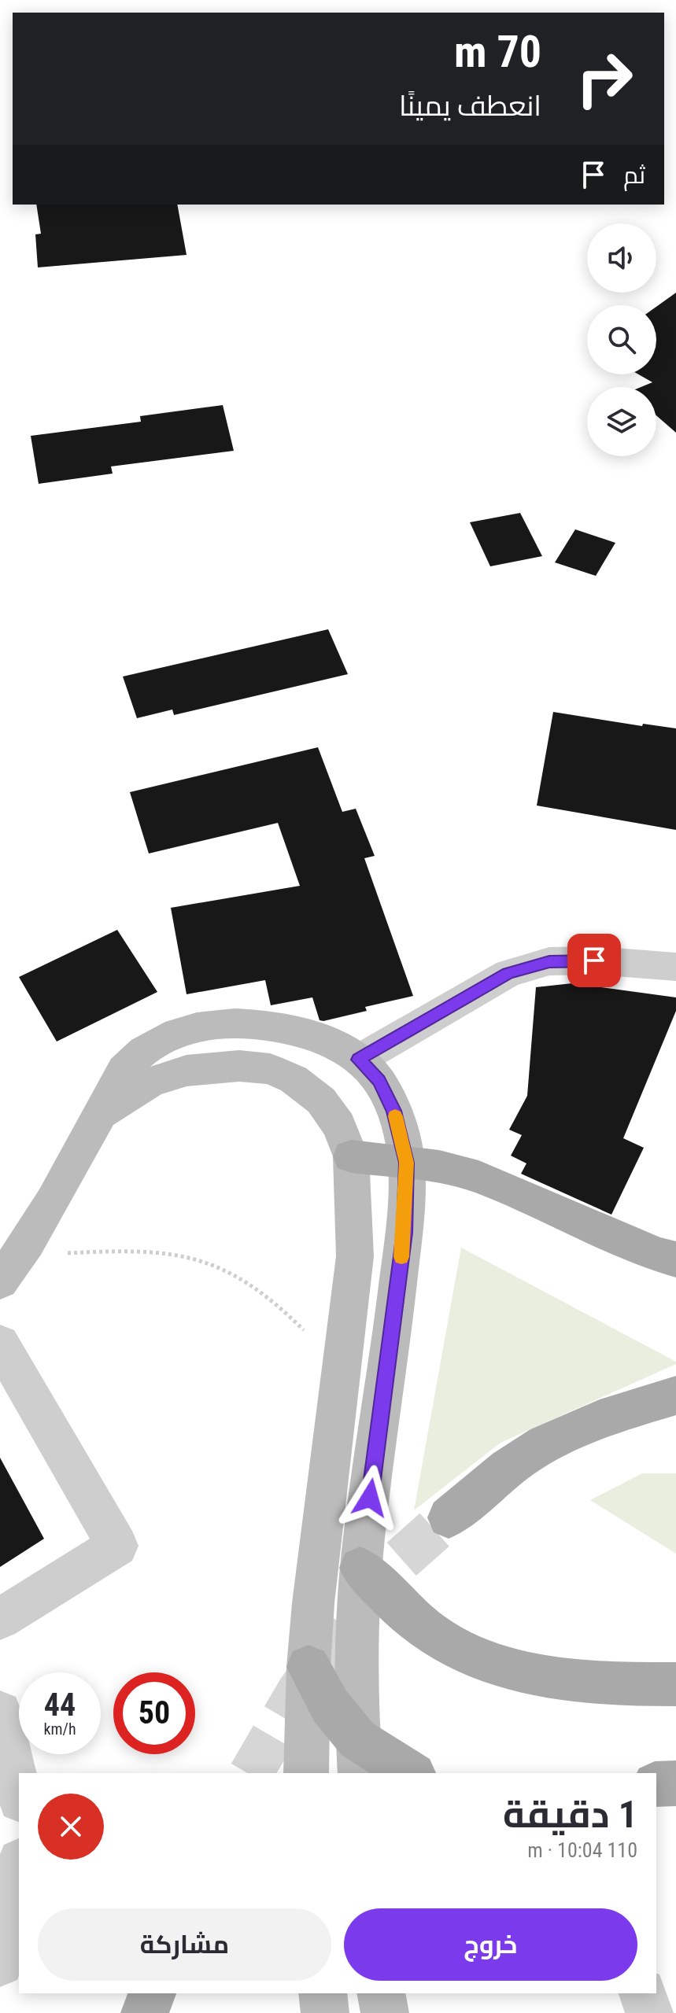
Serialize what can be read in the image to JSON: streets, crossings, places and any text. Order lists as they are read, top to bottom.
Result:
{
  "page": {
    "turn": ["70 m", "انعطف يمينًا"],
    "then": "ثم",
    "speed": "44 km/h",
    "limit": "50",
    "heading": ["1 دقيقة", "110 m · 10:04"],
    "buttons": ["خروج", "مشاركة"]
  }
}
